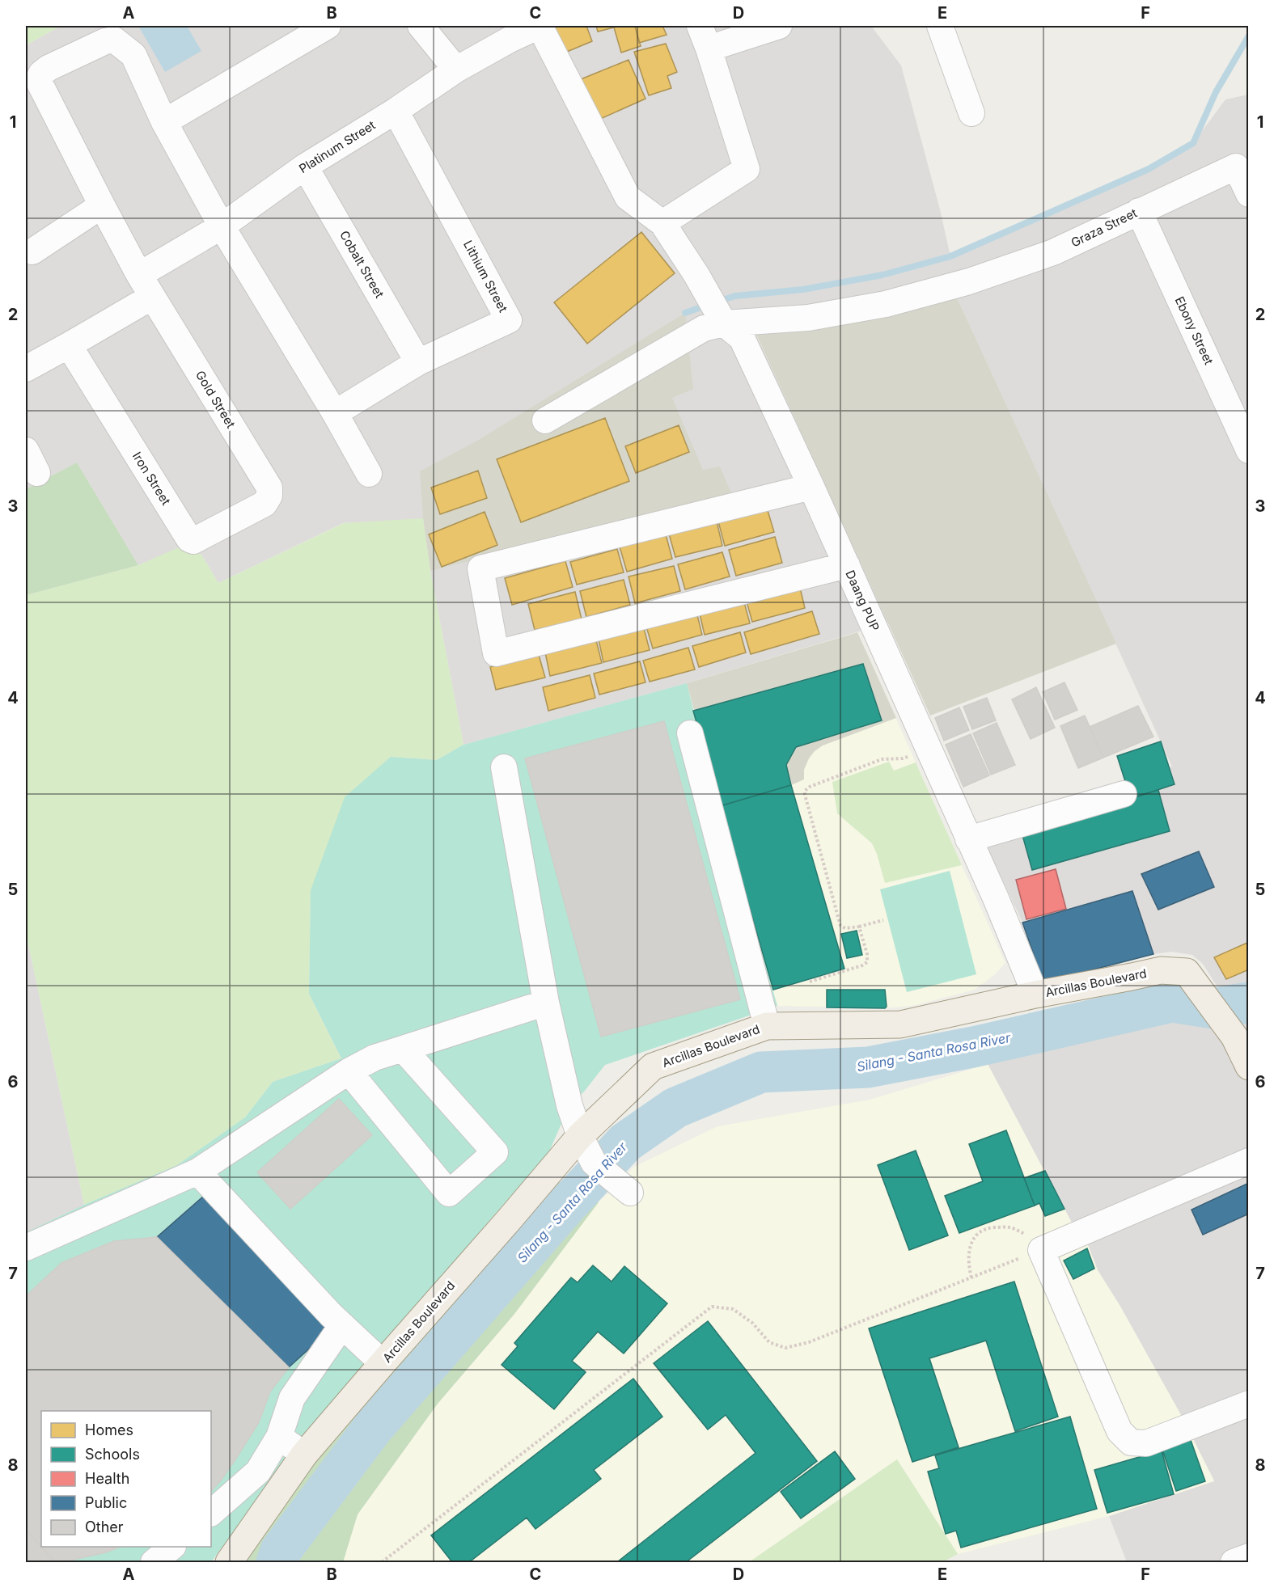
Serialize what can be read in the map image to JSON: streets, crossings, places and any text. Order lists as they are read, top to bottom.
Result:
{
  "streets": {
    "main road": ["Arcillas Boulevard"],
    "street": [
      "Platinum Street",
      "Graza Street",
      "Cobalt Street",
      "Lithium Street",
      "Ebony Street",
      "Gold Street",
      "Iron Street",
      "Daang PUP"
    ]
  },
  "crossings": [
    ["Platinum Street", "Cobalt Street"],
    ["Platinum Street", "Lithium Street"],
    ["Platinum Street", "Gold Street"],
    ["Graza Street", "Ebony Street"],
    ["Graza Street", "Daang PUP"],
    ["Cobalt Street", "Lithium Street"],
    ["Gold Street", "Iron Street"],
    ["Daang PUP", "Arcillas Boulevard"]
  ],
  "water": ["Silang - Santa Rosa River"],
  "legend": [
    "Homes",
    "Schools",
    "Health",
    "Public",
    "Other"
  ],
  "grid": {
    "columns": [
      "A",
      "B",
      "C",
      "D",
      "E",
      "F"
    ],
    "rows": [
      "1",
      "2",
      "3",
      "4",
      "5",
      "6",
      "7",
      "8"
    ]
  }
}
